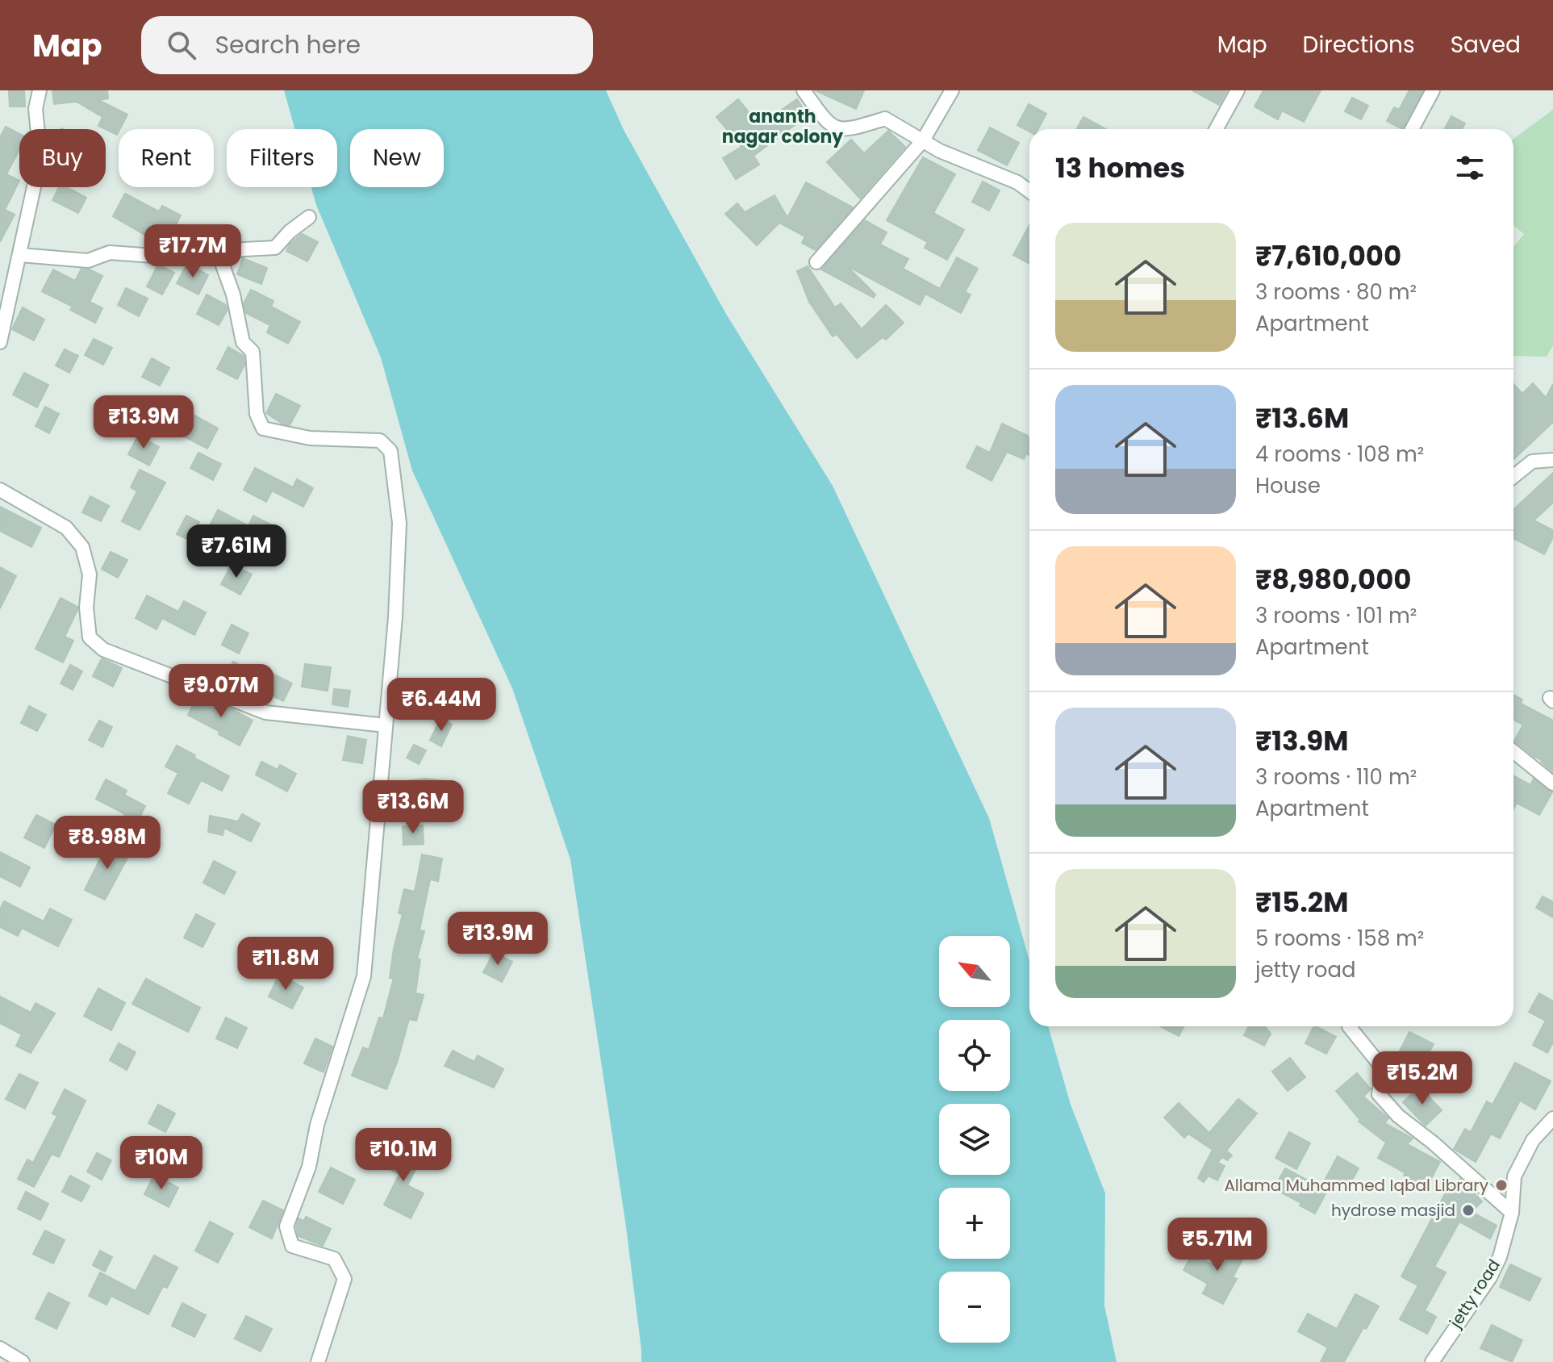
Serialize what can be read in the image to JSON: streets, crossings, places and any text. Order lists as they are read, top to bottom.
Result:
{
  "streets": {
    "street": ["jetty road"]
  },
  "districts": ["ananth nagar colony"],
  "places": ["Allama Muhammed Iqbal Library", "hydrose masjid"],
  "north": "top left",
  "page": {
    "header": "Map",
    "search": "Search here",
    "nav": ["Map", "Directions", "Saved"],
    "chip": [
      "Buy",
      "Rent",
      "Filters",
      "New"
    ],
    "heading": "13 homes",
    "list": [
      {
        "name": "₹7,610,000",
        "note": "3 rooms · 80 m² · Apartment"
      },
      {
        "name": "₹13.6M",
        "note": "4 rooms · 108 m² · House"
      },
      {
        "name": "₹8,980,000",
        "note": "3 rooms · 101 m² · Apartment"
      },
      {
        "name": "₹13.9M",
        "note": "3 rooms · 110 m² · Apartment"
      },
      {
        "name": "₹15.2M",
        "note": "5 rooms · 158 m² · jetty road"
      }
    ],
    "price": [
      "₹17.7M",
      "₹13.9M",
      "₹7.61M",
      "₹9.07M",
      "₹6.44M",
      "₹13.6M",
      "₹8.98M",
      "₹13.9M",
      "₹11.8M",
      "₹15.2M",
      "₹10.1M",
      "₹10M",
      "₹5.71M"
    ],
    "map_buttons": ["+", "−"]
  }
}
